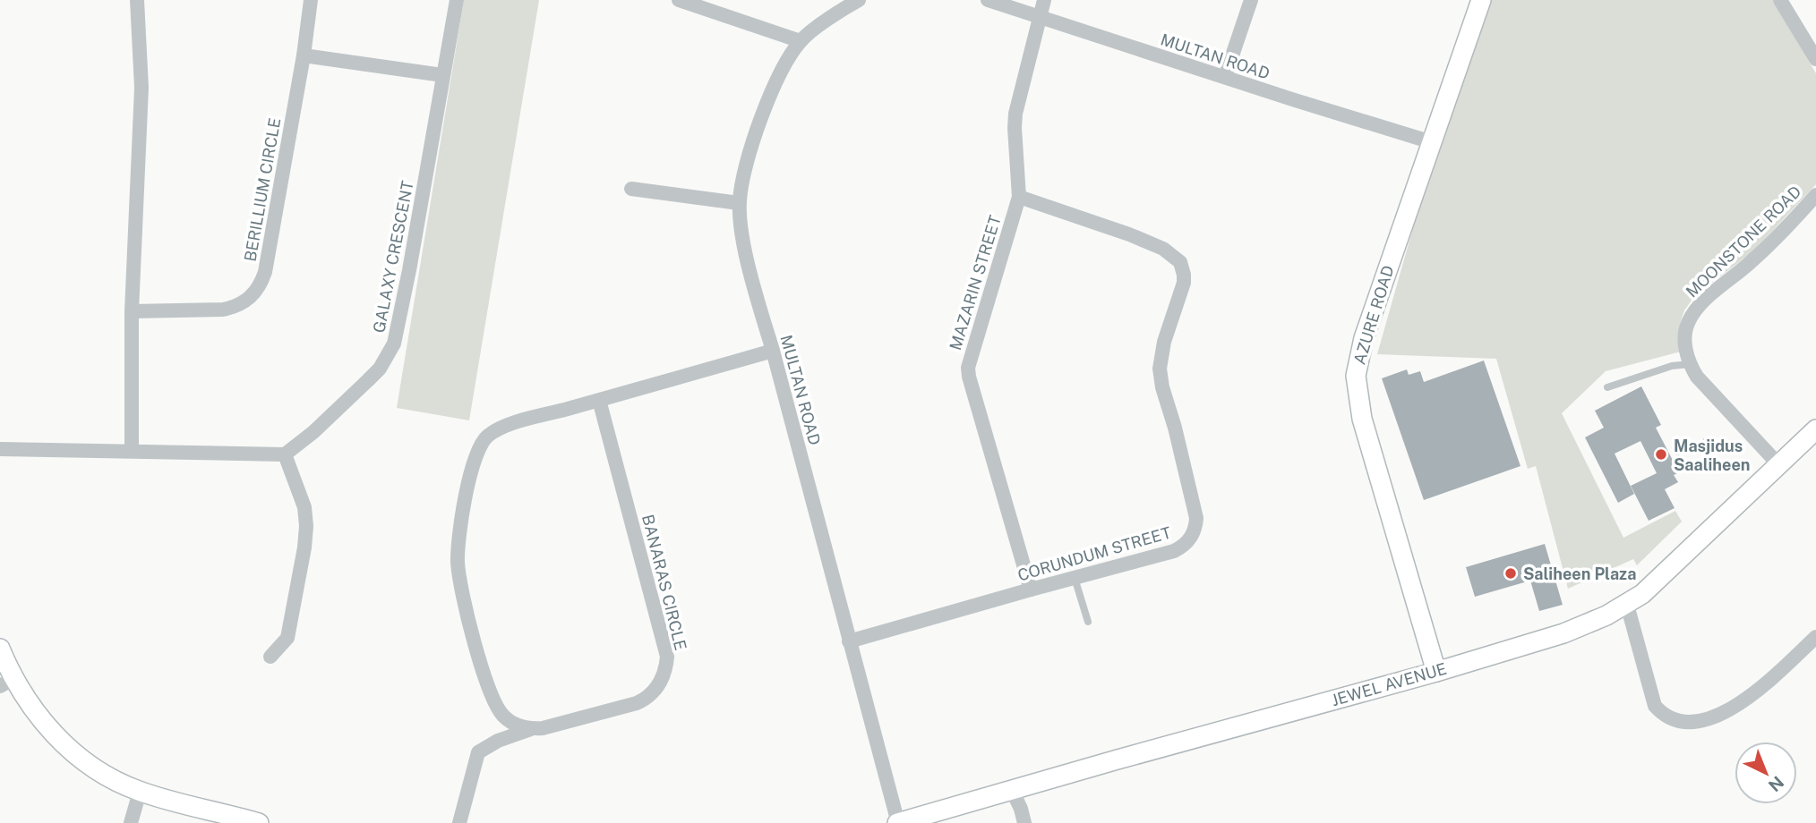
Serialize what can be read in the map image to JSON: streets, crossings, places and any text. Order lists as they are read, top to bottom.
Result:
{
  "streets": {
    "street": [
      "MULTAN ROAD",
      "BERILLIUM CIRCLE",
      "MOONSTONE ROAD",
      "GALAXY CRESCENT",
      "MAZARIN STREET",
      "AZURE ROAD",
      "CORUNDUM STREET",
      "BANARAS CIRCLE",
      "JEWEL AVENUE"
    ]
  },
  "crossings": [
    ["MULTAN ROAD", "MAZARIN STREET"],
    ["MULTAN ROAD", "AZURE ROAD"],
    ["MULTAN ROAD", "CORUNDUM STREET"],
    ["MULTAN ROAD", "JEWEL AVENUE"],
    ["MAZARIN STREET", "CORUNDUM STREET"],
    ["AZURE ROAD", "JEWEL AVENUE"]
  ],
  "places": ["Masjidus Saaliheen", "Saliheen Plaza"],
  "north": "bottom right"
}
